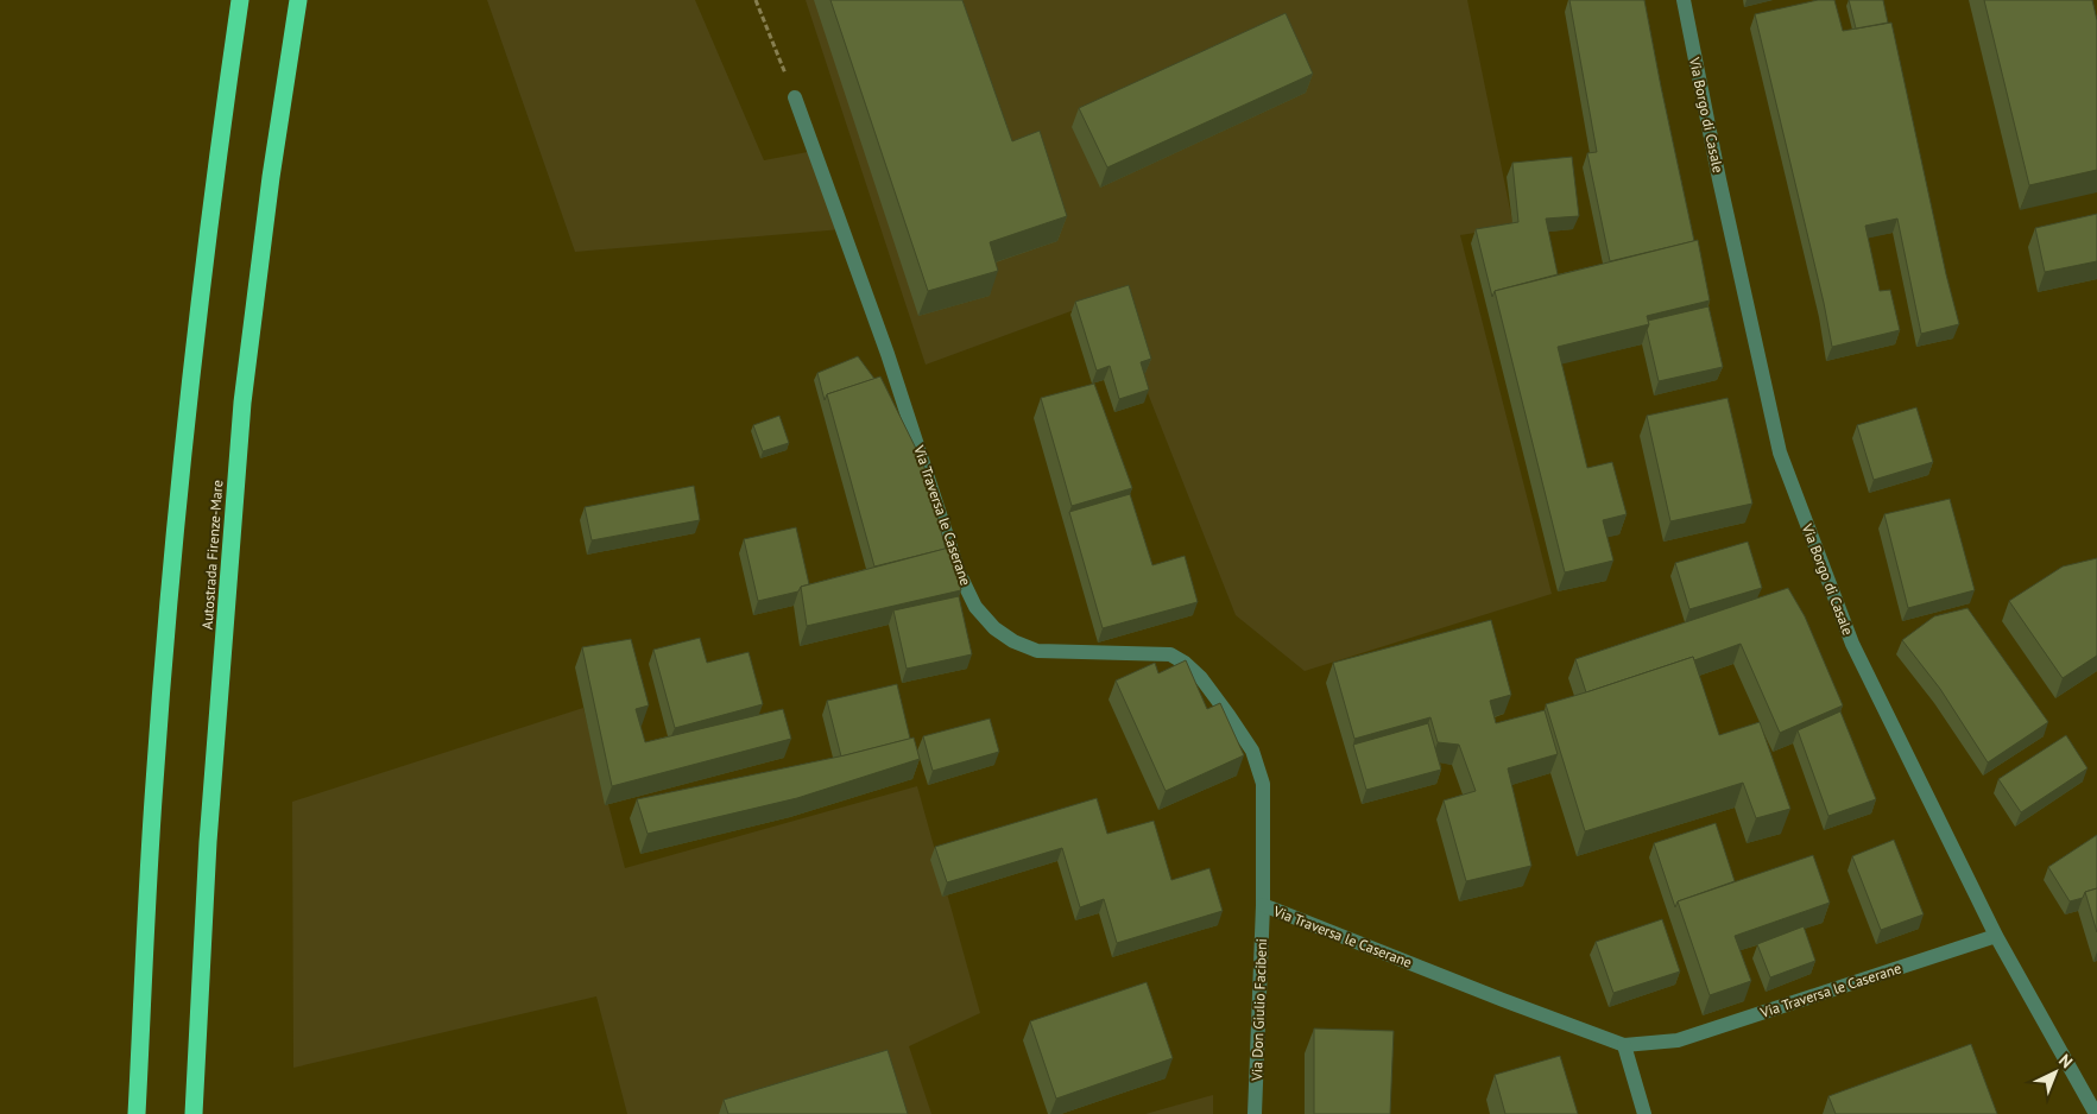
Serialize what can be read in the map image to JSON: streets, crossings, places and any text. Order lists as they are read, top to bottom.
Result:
{
  "streets": {
    "highway": ["Autostrada Firenze-Mare"],
    "street": ["Via Borgo di Casale", "Via Traversa le Caserane", "Via Don Giulio Facibeni"]
  },
  "crossings": [
    ["Via Borgo di Casale", "Via Traversa le Caserane"],
    ["Via Traversa le Caserane", "Via Don Giulio Facibeni"]
  ],
  "north": "top right"
}
